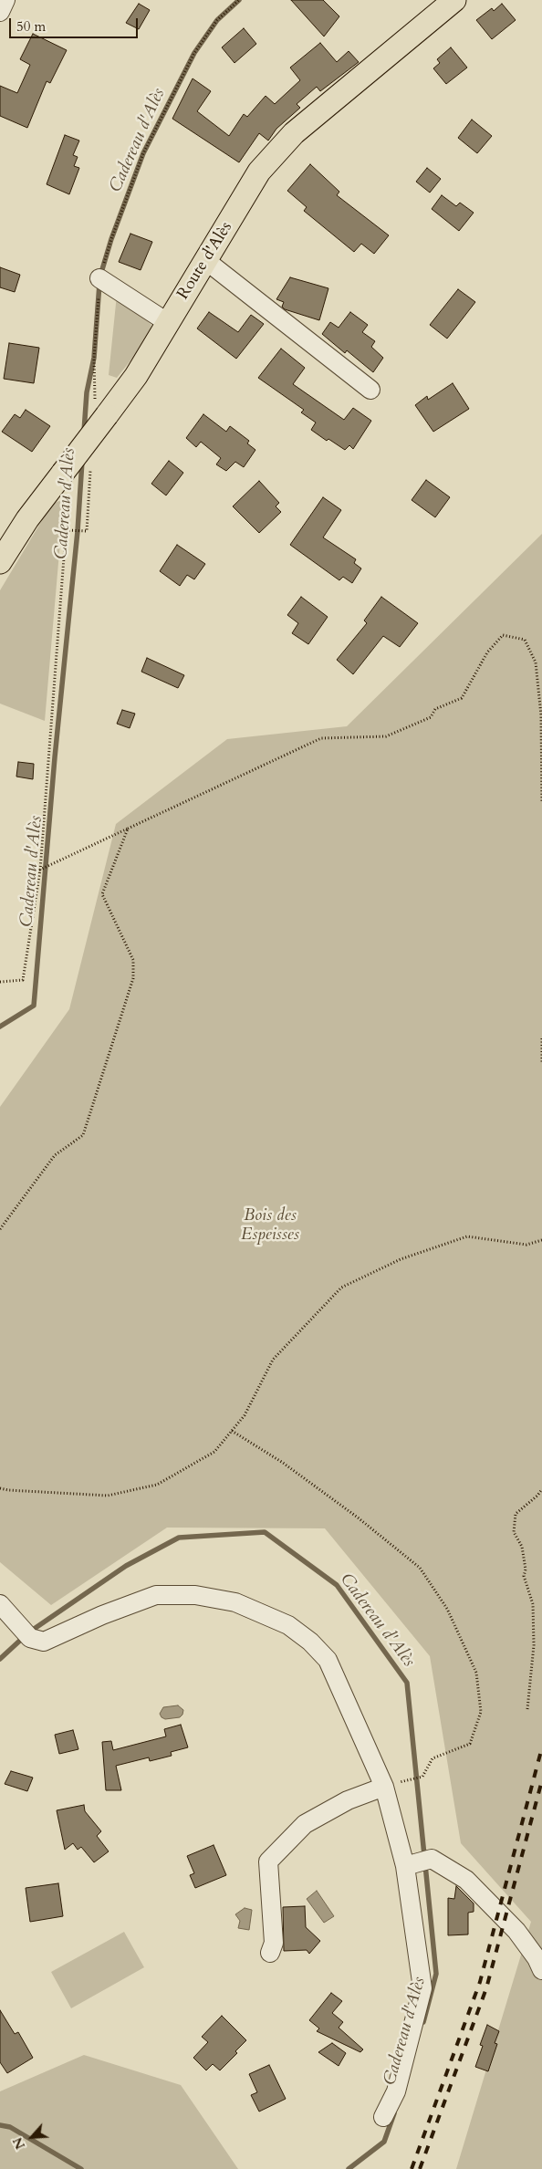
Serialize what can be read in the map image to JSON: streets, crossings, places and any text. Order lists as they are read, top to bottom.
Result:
{
  "streets": {
    "main road": ["Route d'Alès"]
  },
  "water": ["Cadereau d'Alès"],
  "parks": ["Bois des Espeisses"],
  "scale_bar": "50 m",
  "north": "bottom left"
}
